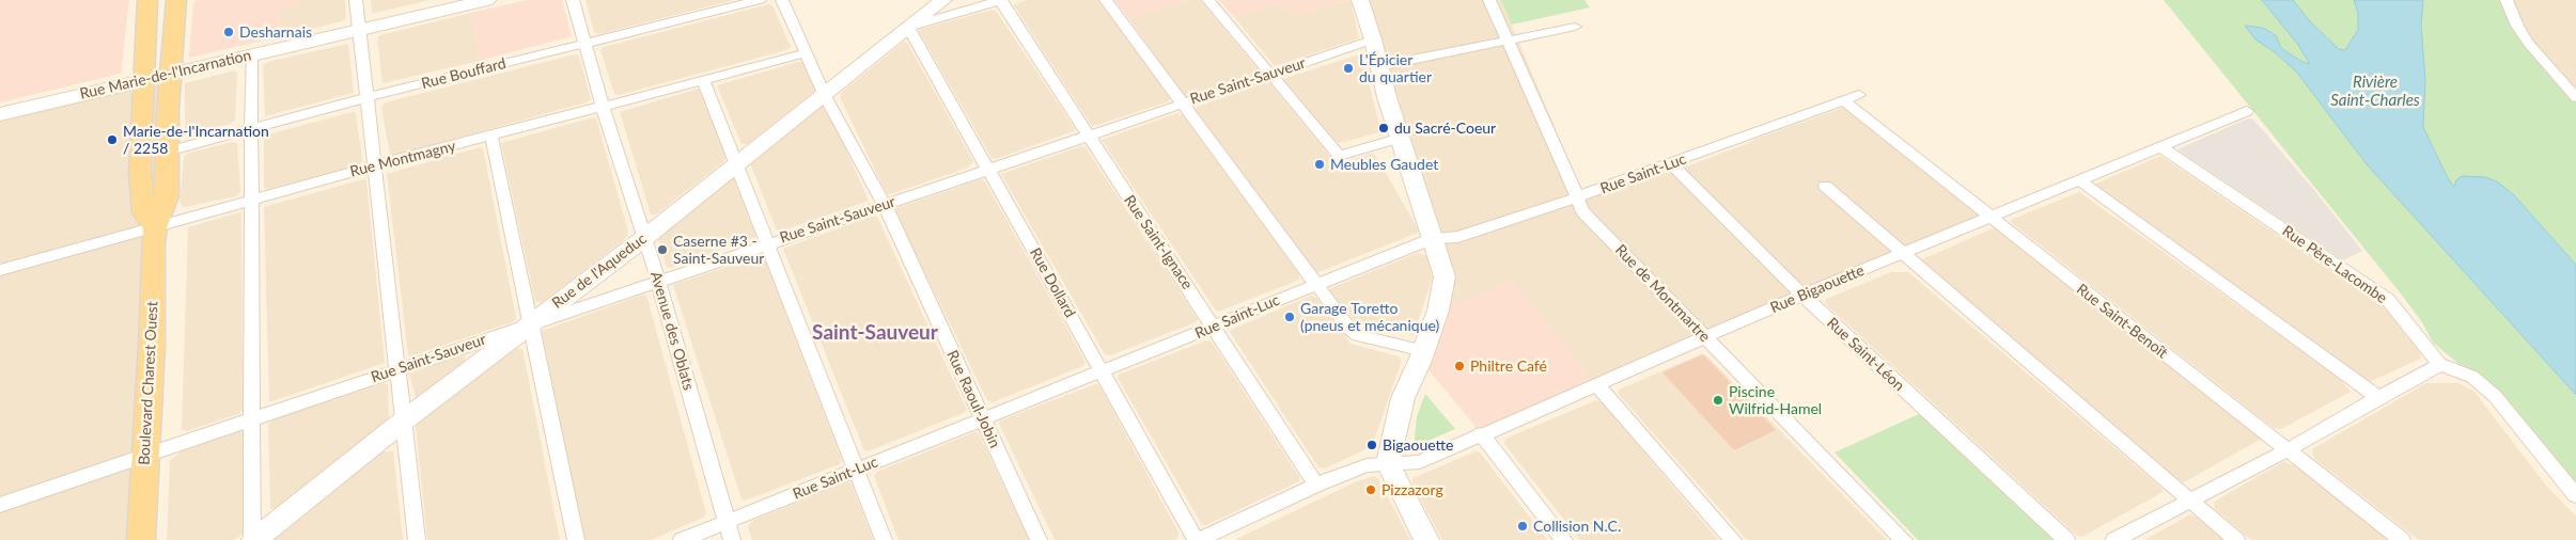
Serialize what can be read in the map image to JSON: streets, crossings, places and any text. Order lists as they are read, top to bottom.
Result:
{
  "streets": {
    "main road": ["Boulevard Charest Ouest"],
    "street": [
      "Rue Bouffard",
      "Rue Marie-de-l'Incarnation",
      "Rue Saint-Sauveur",
      "Rue Montmagny",
      "Rue Saint-Luc",
      "Rue Saint-Ignace",
      "Rue Père-Lacombe",
      "Rue de l'Aqueduc",
      "Rue Dollard",
      "Rue Bigaouette",
      "Rue de Montmartre",
      "Rue Saint-Benoît",
      "Avenue des Oblats",
      "Rue Saint-Léon",
      "Rue Raoul-Jobin"
    ]
  },
  "crossings": [
    ["Rue Bouffard", "Avenue des Oblats"],
    ["Rue Bouffard", "Boulevard Charest Ouest"],
    ["Rue Marie-de-l'Incarnation", "Boulevard Charest Ouest"],
    ["Rue Saint-Sauveur", "Rue Saint-Ignace"],
    ["Rue Saint-Sauveur", "Rue de l'Aqueduc"],
    ["Rue Saint-Sauveur", "Rue Dollard"],
    ["Rue Saint-Sauveur", "Avenue des Oblats"],
    ["Rue Saint-Sauveur", "Boulevard Charest Ouest"],
    ["Rue Saint-Sauveur", "Rue Raoul-Jobin"],
    ["Rue Montmagny", "Avenue des Oblats"],
    ["Rue Montmagny", "Boulevard Charest Ouest"],
    ["Rue Montmagny", "Rue Raoul-Jobin"],
    ["Rue Saint-Luc", "Rue Saint-Ignace"],
    ["Rue Saint-Luc", "Rue Dollard"],
    ["Rue Saint-Luc", "Rue de Montmartre"],
    ["Rue Saint-Luc", "Rue Saint-Benoît"],
    ["Rue Saint-Luc", "Avenue des Oblats"],
    ["Rue Saint-Luc", "Rue Saint-Léon"],
    ["Rue Saint-Luc", "Rue Raoul-Jobin"],
    ["Rue Saint-Ignace", "Rue Bigaouette"],
    ["Rue Père-Lacombe", "Rue Bigaouette"],
    ["Rue de l'Aqueduc", "Rue Dollard"],
    ["Rue de l'Aqueduc", "Avenue des Oblats"],
    ["Rue de l'Aqueduc", "Rue Raoul-Jobin"],
    ["Rue Dollard", "Rue Bigaouette"],
    ["Rue Bigaouette", "Rue de Montmartre"],
    ["Rue Bigaouette", "Rue Saint-Benoît"],
    ["Rue Bigaouette", "Rue Saint-Léon"]
  ],
  "districts": ["Saint-Sauveur"],
  "water": ["Rivière Saint-Charles"],
  "places": [
    "Desharnais",
    "L'Épicier du quartier",
    "du Sacré-Coeur",
    "Marie-de-l'Incarnation / 2258",
    "Meubles Gaudet",
    "Caserne #3 - Saint-Sauveur",
    "Garage Toretto (pneus et mécanique)",
    "Philtre Café",
    "Piscine Wilfrid-Hamel",
    "Bigaouette",
    "Pizzazorg",
    "Collision N.C."
  ]
}
